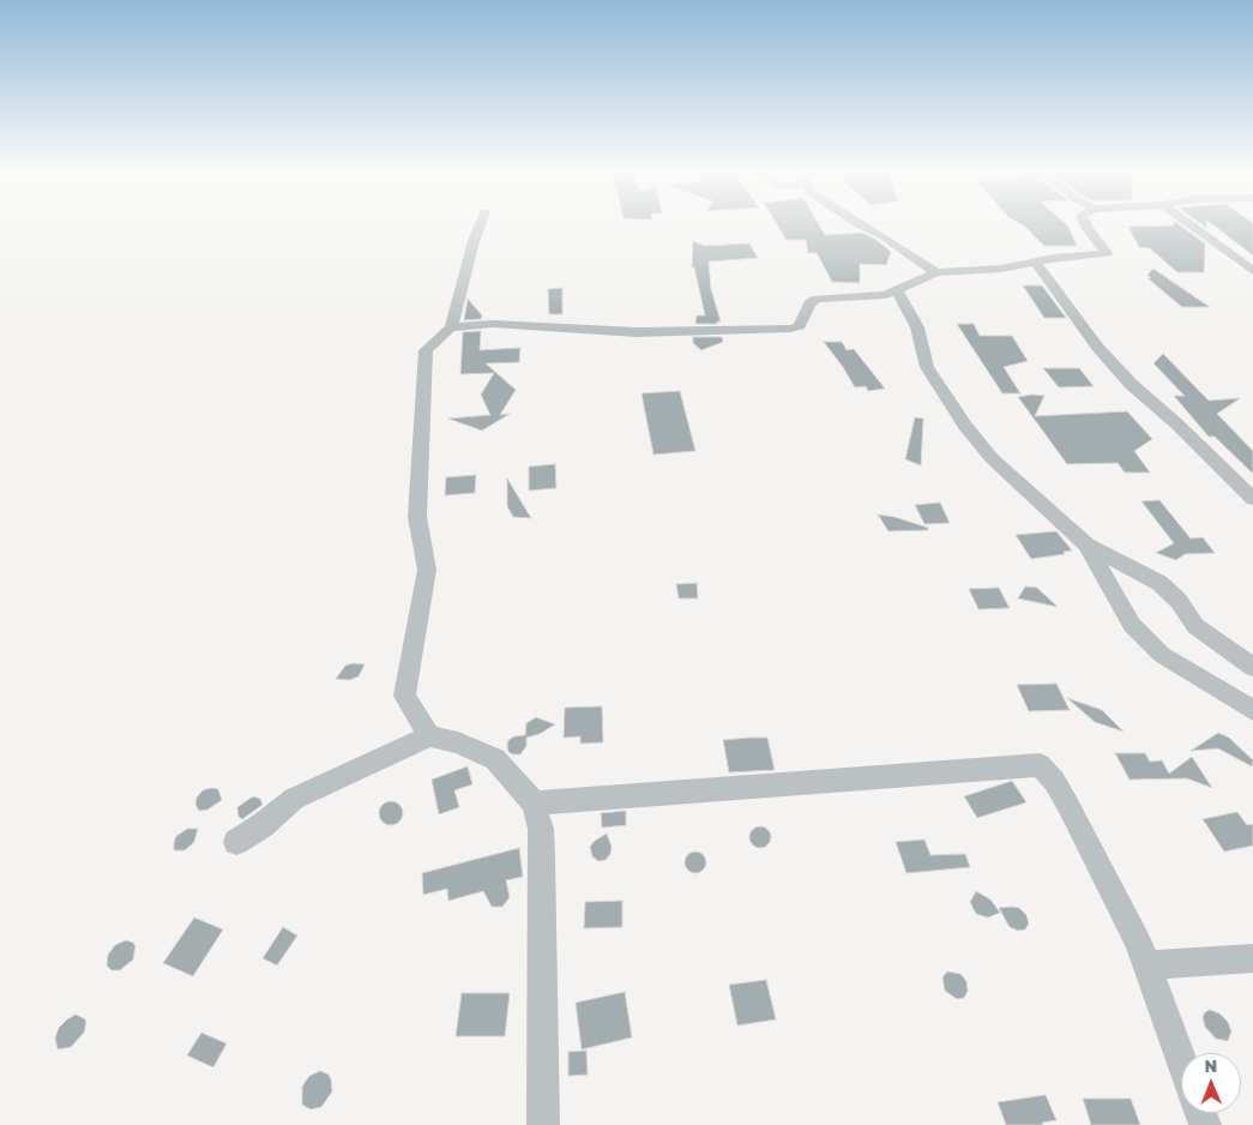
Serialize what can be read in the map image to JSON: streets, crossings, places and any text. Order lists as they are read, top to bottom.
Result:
{
  "north": "top"
}
